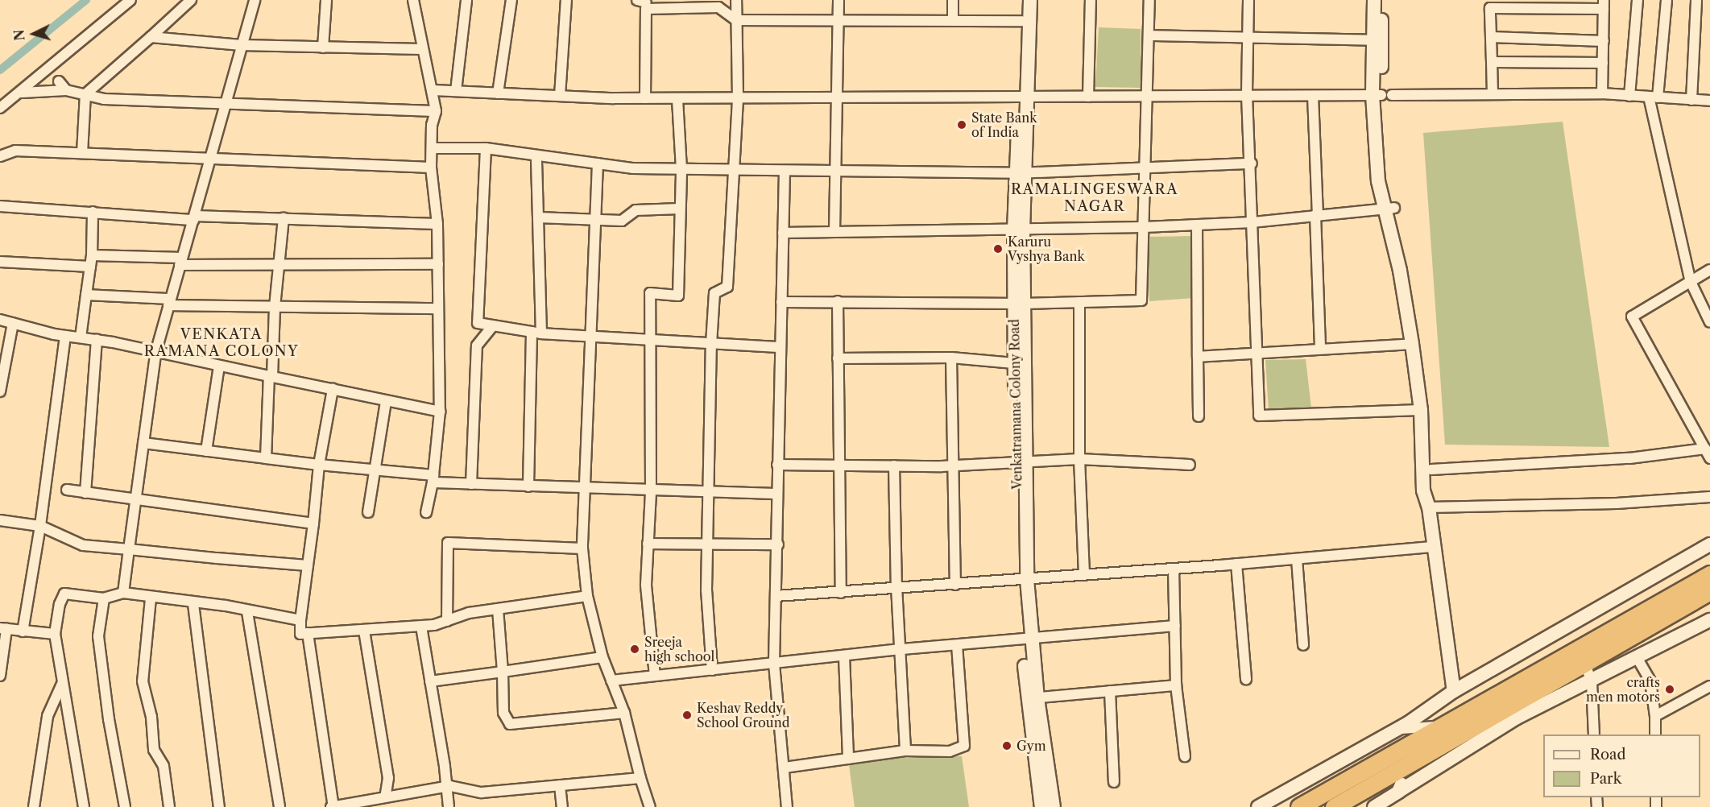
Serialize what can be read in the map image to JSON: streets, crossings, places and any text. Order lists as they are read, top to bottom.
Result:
{
  "streets": {
    "street": ["Venkatramana Colony Road"]
  },
  "districts": ["RAMALINGESWARA NAGAR", "VENKATA RAMANA COLONY"],
  "places": [
    "State Bank of India",
    "Karuru Vyshya Bank",
    "Sreeja high school",
    "crafts men motors",
    "Keshav Reddy School Ground",
    "Gym"
  ],
  "legend": ["Road", "Park"],
  "north": "left"
}
